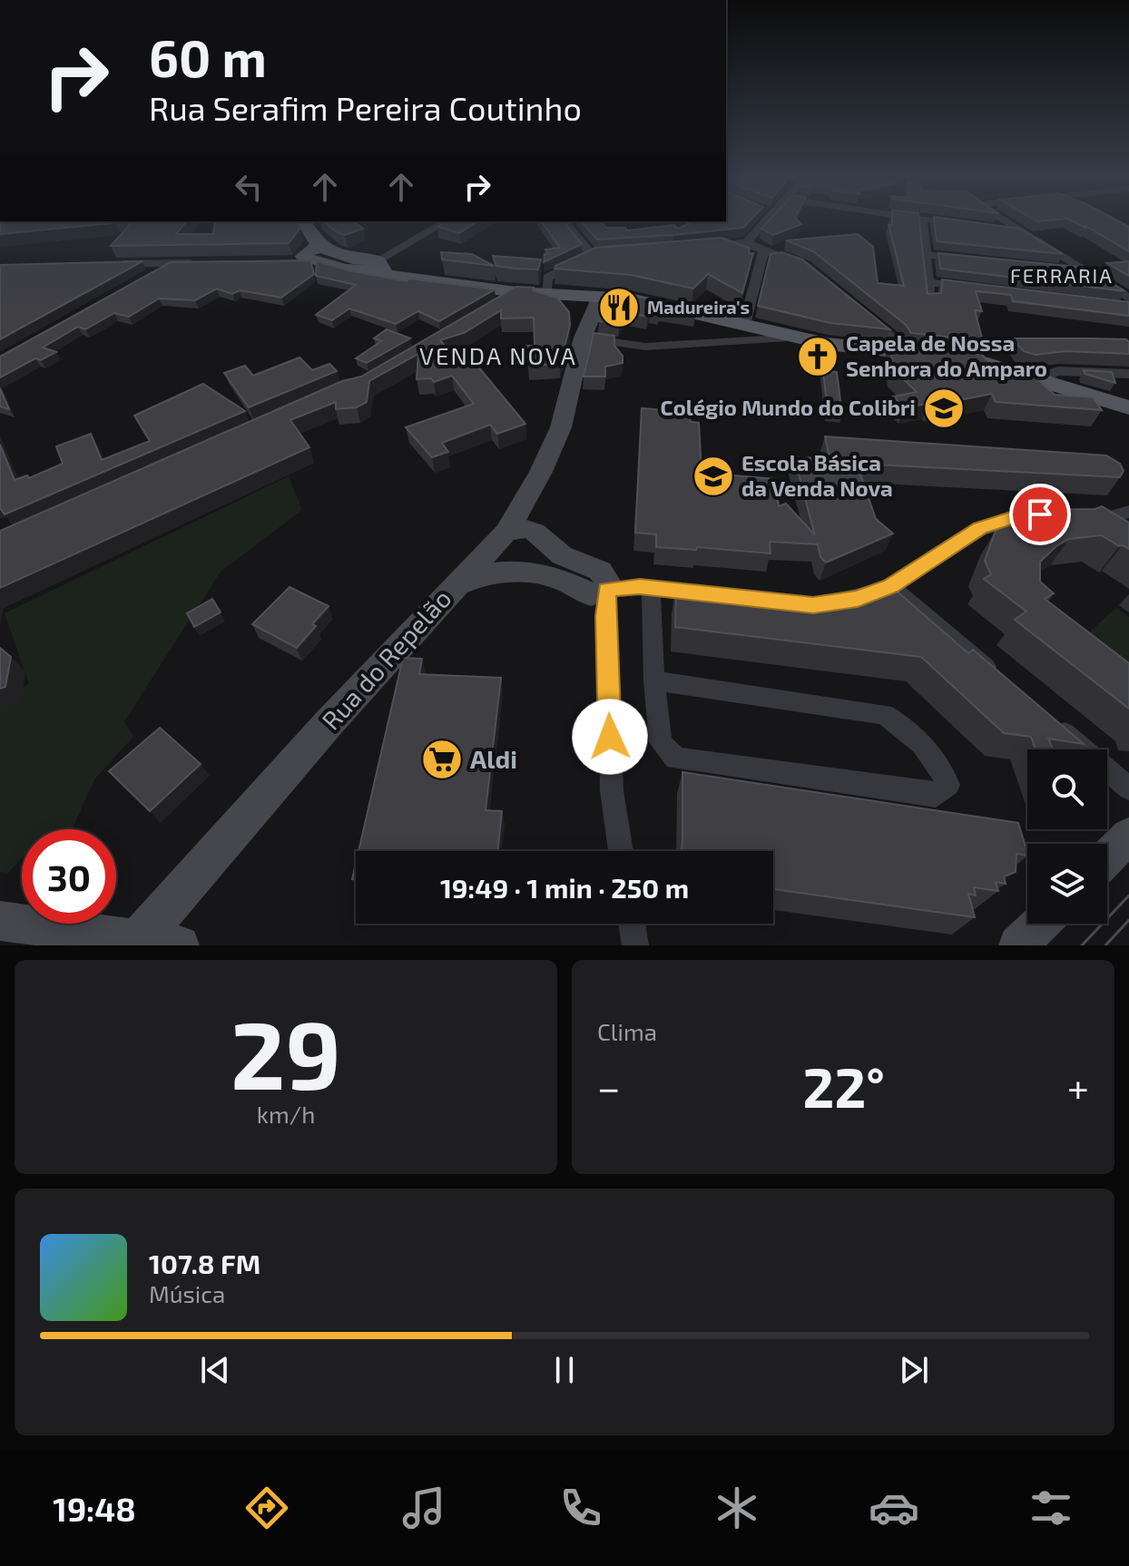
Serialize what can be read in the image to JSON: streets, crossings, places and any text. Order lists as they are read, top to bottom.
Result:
{
  "streets": {
    "street": ["Rua do Repelão"]
  },
  "districts": ["FERRARIA", "VENDA NOVA"],
  "places": {
    "restaurant": ["Madureira's"],
    "church": ["Capela de Nossa Senhora do Amparo"],
    "school or university": ["Colégio Mundo do Colibri", "Escola Básica da Venda Nova"],
    "supermarket": ["Aldi"]
  },
  "page": {
    "turn": ["60 m", "Rua Serafim Pereira Coutinho"],
    "limit": "30",
    "trip": "19:49 · 1 min · 250 m",
    "tile": [
      ["29", "km/h"],
      "Clima"
    ],
    "heat": ["−", "22°", "+"],
    "song": ["107.8 FM", "Música"],
    "tabs": "19:48"
  }
}
